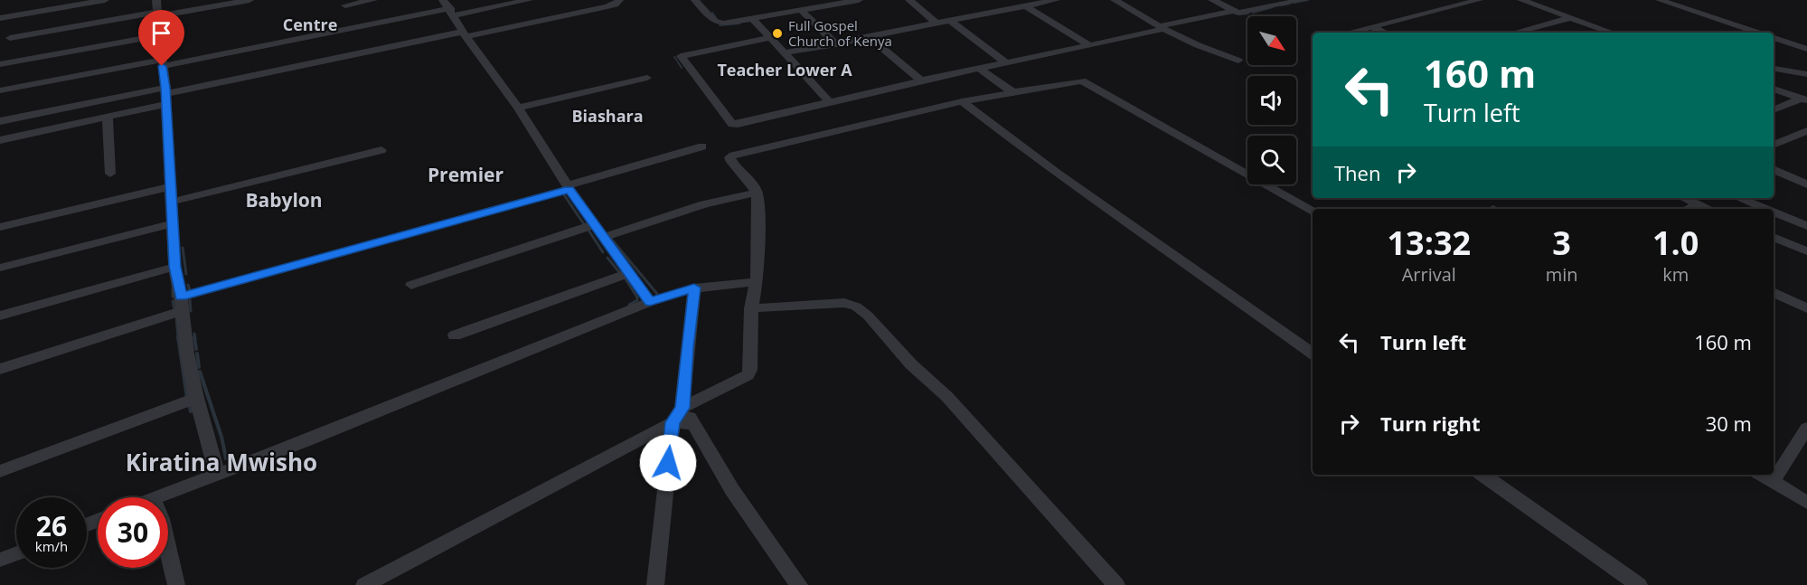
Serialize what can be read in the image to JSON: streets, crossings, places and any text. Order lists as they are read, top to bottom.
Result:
{
  "districts": [
    "Centre",
    "Teacher Lower A",
    "Biashara",
    "Premier",
    "Babylon",
    "Kiratina Mwisho"
  ],
  "places": ["Full Gospel Church of Kenya"],
  "north": "bottom right",
  "page": {
    "turn": ["160 m", "Turn left"],
    "then": "Then",
    "eta": [
      "13:32",
      "Arrival",
      "3",
      "min",
      "1.0",
      "km"
    ],
    "list": [
      {
        "name": "Turn left",
        "value": "160 m"
      },
      {
        "name": "Turn right",
        "value": "30 m"
      }
    ],
    "speed": "26 km/h",
    "limit": "30"
  }
}
